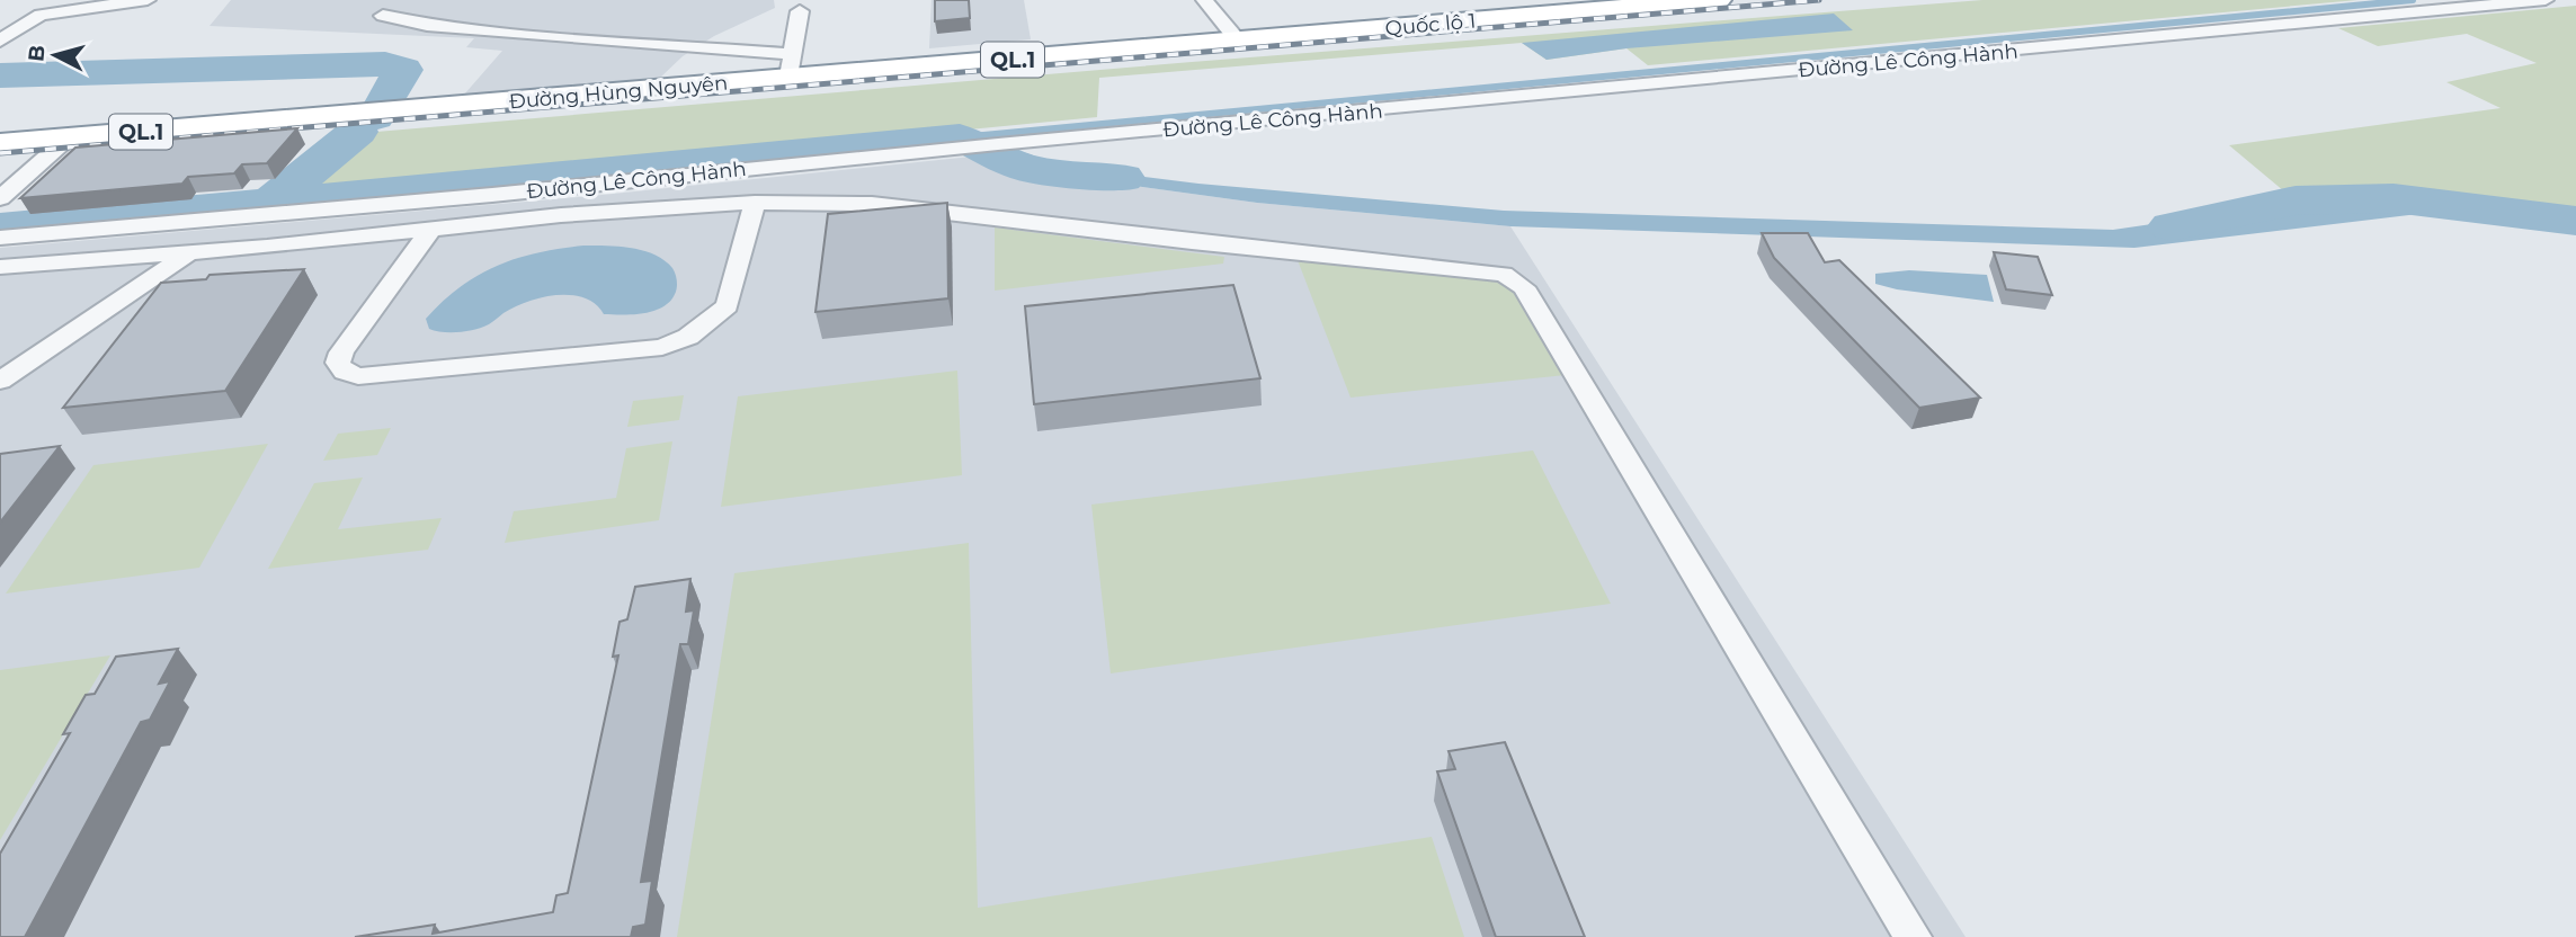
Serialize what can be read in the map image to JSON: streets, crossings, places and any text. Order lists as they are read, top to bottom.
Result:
{
  "streets": {
    "highway": ["Quốc lộ 1", "QL.1", "Đường Hùng Nguyên"],
    "street": ["Đường Lê Công Hành"]
  },
  "crossings": [
    ["Quốc lộ 1", "Đường Hùng Nguyên"]
  ],
  "north": "left"
}
